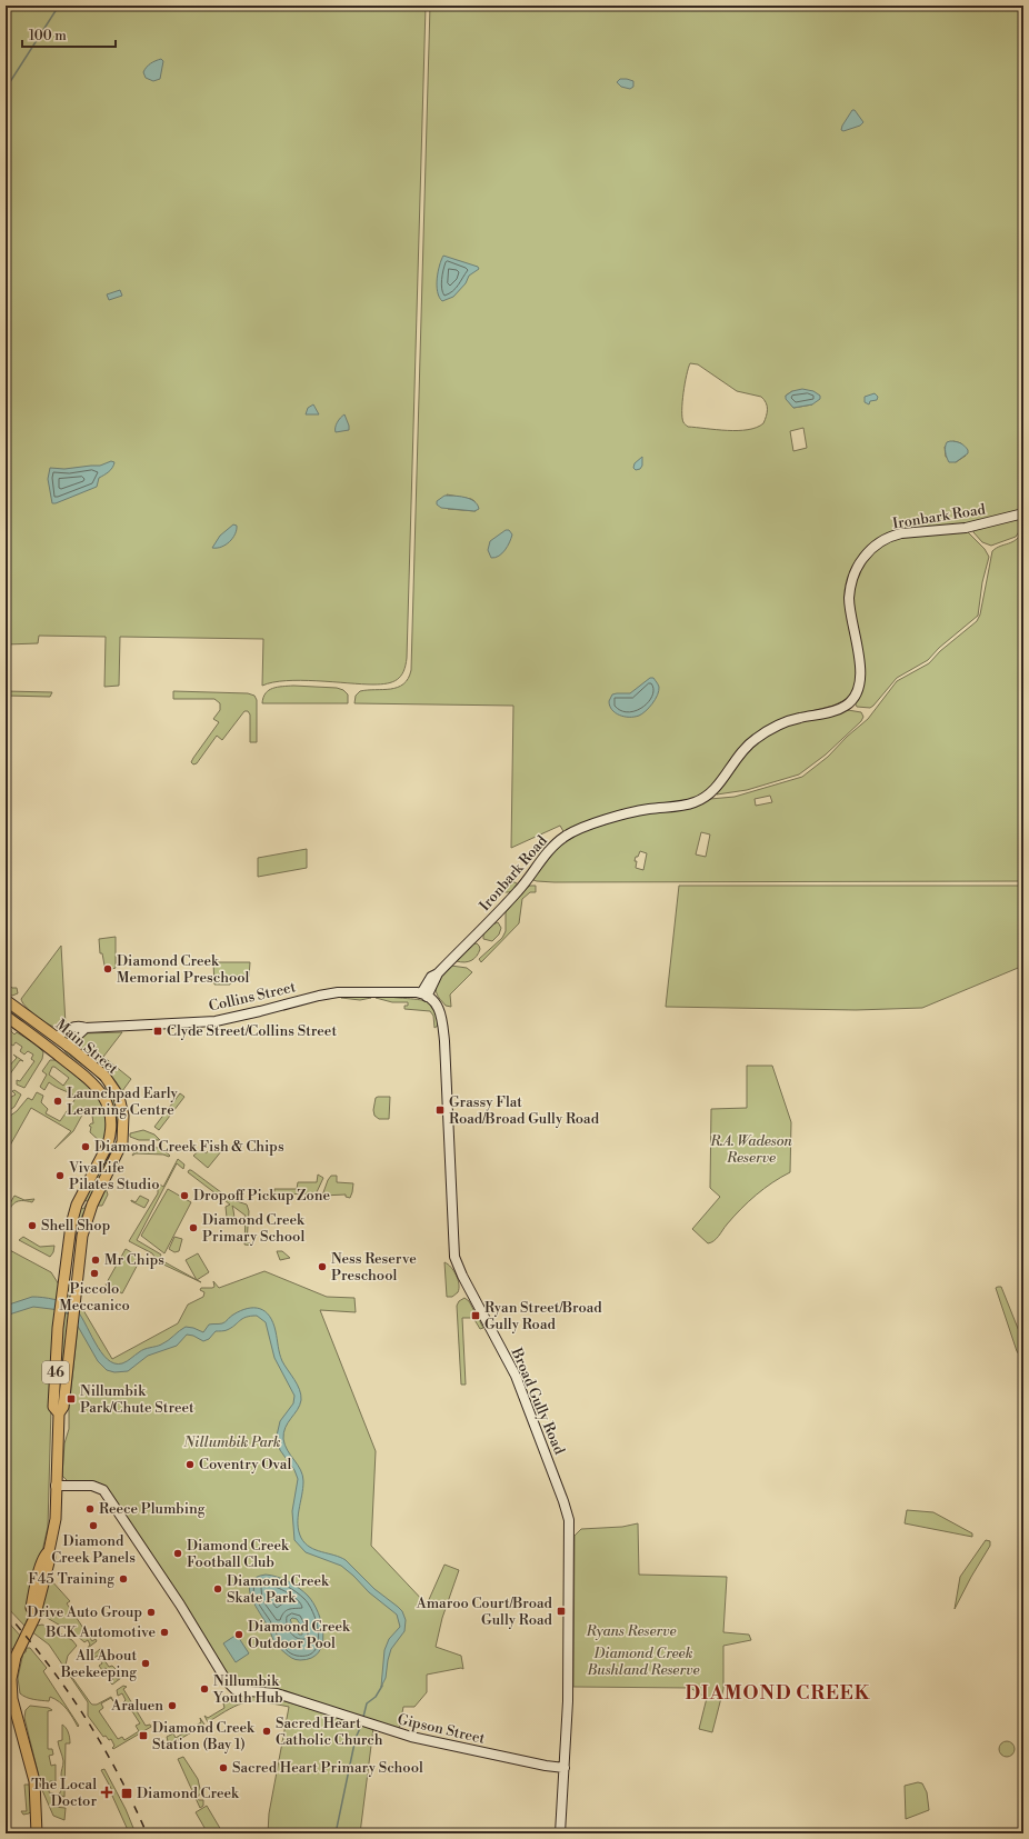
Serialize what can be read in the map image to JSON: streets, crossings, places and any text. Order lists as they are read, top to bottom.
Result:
{
  "streets": {
    "main road": ["Main Street", "46"],
    "street": [
      "Ironbark Road",
      "Collins Street",
      "Broad Gully Road",
      "Gipson Street"
    ]
  },
  "crossings": [
    ["Ironbark Road", "Collins Street"],
    ["Ironbark Road", "Broad Gully Road"],
    ["Collins Street", "Main Street"],
    ["Collins Street", "Broad Gully Road"],
    ["Main Street", "46"],
    ["46", "Gipson Street"],
    ["Broad Gully Road", "Gipson Street"]
  ],
  "districts": ["DIAMOND CREEK"],
  "parks": [
    "R.A. Wadeson Reserve",
    "Nillumbik Park",
    "Ryans Reserve",
    "Diamond Creek Bushland Reserve"
  ],
  "places": {
    "other": [
      "Diamond Creek Memorial Preschool",
      "Launchpad Early Learning Centre",
      "Diamond Creek Fish & Chips",
      "VivaLife Pilates Studio",
      "Dropoff Pickup Zone",
      "Shell Shop",
      "Diamond Creek Primary School",
      "Mr Chips",
      "Ness Reserve Preschool",
      "Piccolo Meccanico",
      "Coventry Oval",
      "Reece Plumbing",
      "Diamond Creek Panels",
      "Diamond Creek Football Club",
      "F45 Training",
      "Diamond Creek Skate Park",
      "Drive Auto Group",
      "BCK Automotive",
      "Diamond Creek Outdoor Pool",
      "All About Beekeeping",
      "Nillumbik Youth Hub",
      "Araluen",
      "Sacred Heart Catholic Church",
      "Sacred Heart Primary School"
    ],
    "transit": [
      "Clyde Street/Collins Street",
      "Grassy Flat Road/Broad Gully Road",
      "Ryan Street/Broad Gully Road",
      "Nillumbik Park/Chute Street",
      "Amaroo Court/Broad Gully Road",
      "Diamond Creek Station (Bay 1)",
      "Diamond Creek"
    ],
    "health": ["The Local Doctor"]
  },
  "scale_bar": "100 m"
}
